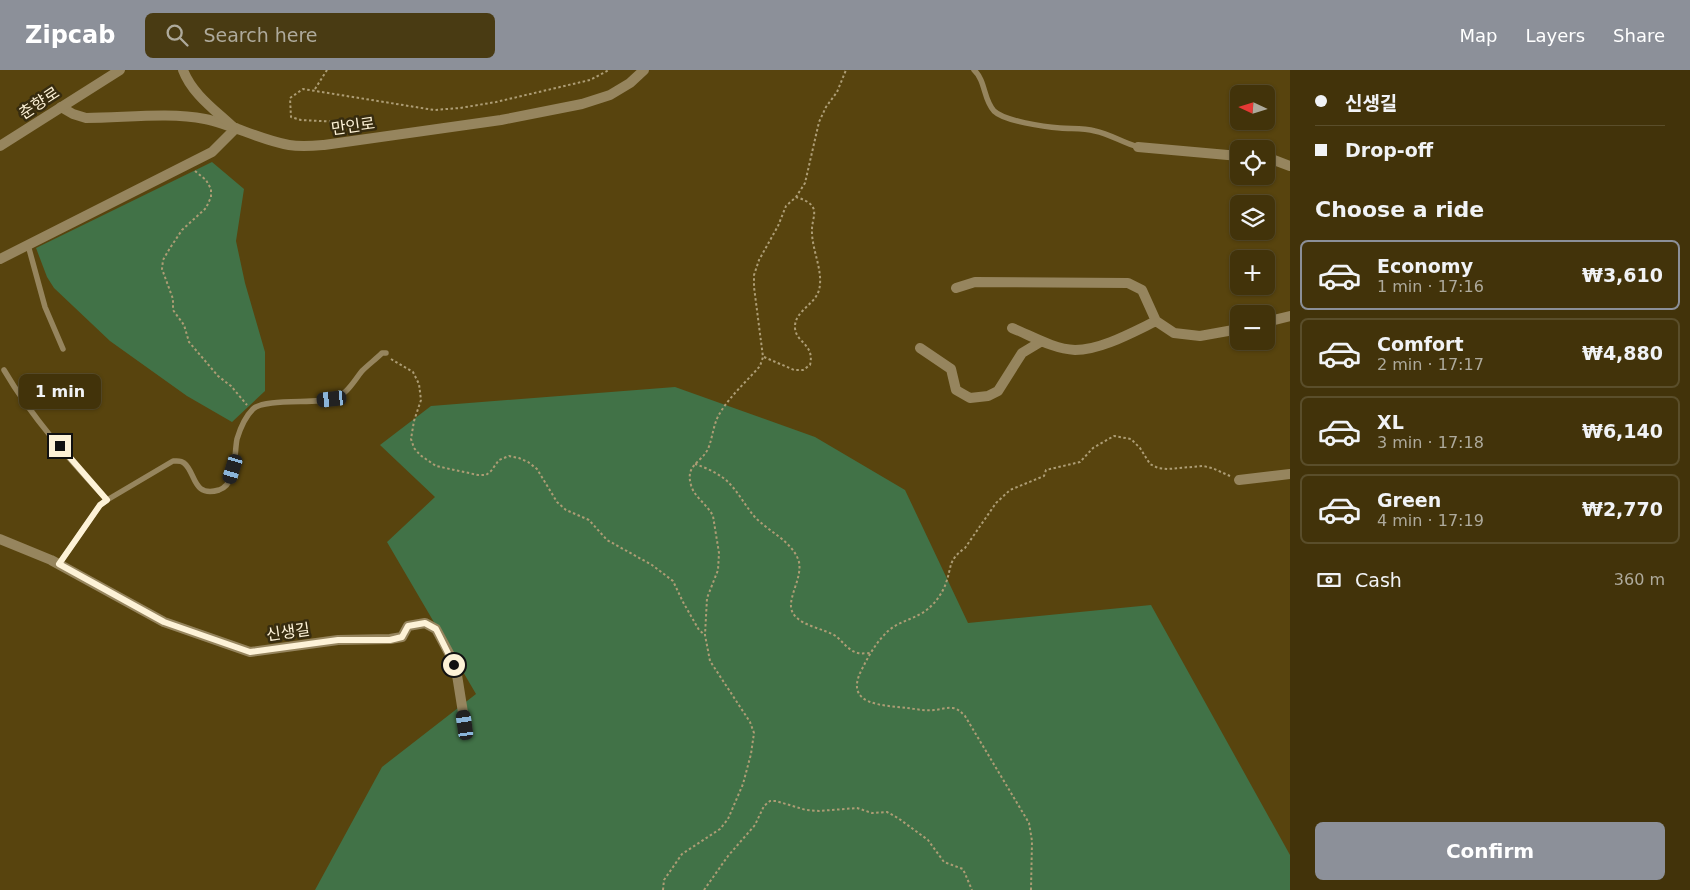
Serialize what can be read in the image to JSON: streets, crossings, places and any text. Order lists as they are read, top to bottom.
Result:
{
  "streets": {
    "street": ["춘향로", "만인로", "신생길"]
  },
  "crossings": [
    ["춘향로", "만인로"]
  ],
  "north": "left",
  "page": {
    "header": "Zipcab",
    "search": "Search here",
    "nav": ["Map", "Layers", "Share"],
    "banner": ["신생길", "Drop-off"],
    "map_buttons": ["+", "−"],
    "heading": "Choose a ride",
    "list": [
      {
        "name": "Economy",
        "note": "1 min · 17:16",
        "value": "₩3,610"
      },
      {
        "name": "Comfort",
        "note": "2 min · 17:17",
        "value": "₩4,880"
      },
      {
        "name": "XL",
        "note": "3 min · 17:18",
        "value": "₩6,140"
      },
      {
        "name": "Green",
        "note": "4 min · 17:19",
        "value": "₩2,770"
      }
    ],
    "bubble": "1 min",
    "pay": ["Cash", "360 m"],
    "buttons": "Confirm"
  }
}
